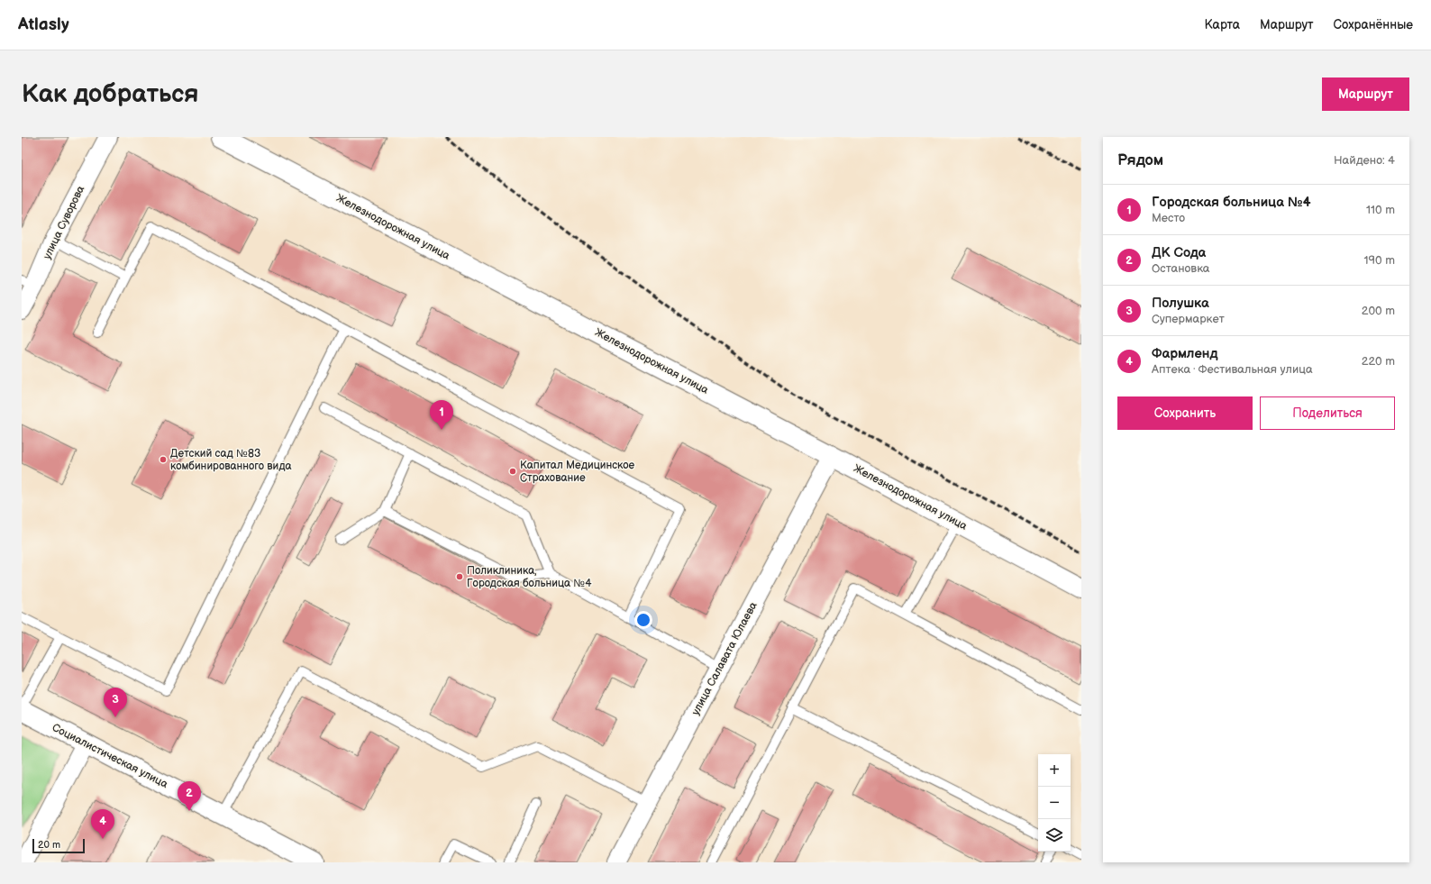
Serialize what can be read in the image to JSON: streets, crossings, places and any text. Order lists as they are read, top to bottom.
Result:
{
  "streets": {
    "main road": ["Железнодорожная улица", "Социалистическая улица"],
    "street": ["улица Суворова", "улица Салавата Юлаева"]
  },
  "crossings": [
    ["Железнодорожная улица", "улица Салавата Юлаева"]
  ],
  "places": ["Детский сад №83 комбинированного вида", "Капитал Медицинское Страхование", "Поликлиника, Городская больница №4"],
  "scale_bar": "20 m",
  "page": {
    "header": "Atlasly",
    "nav": ["Карта", "Маршрут", "Сохранённые"],
    "buttons": [
      "Маршрут",
      ["Сохранить", "Поделиться"]
    ],
    "title": "Как добраться",
    "heading": ["Рядом", "Найдено: 4"],
    "list": [
      {
        "mark": "1",
        "name": "Городская больница №4",
        "note": "Место",
        "value": "110 m"
      },
      {
        "mark": "2",
        "name": "ДК Сода",
        "note": "Остановка",
        "value": "190 m"
      },
      {
        "mark": "3",
        "name": "Полушка",
        "note": "Супермаркет",
        "value": "200 m"
      },
      {
        "mark": "4",
        "name": "Фармленд",
        "note": "Аптека · Фестивальная улица",
        "value": "220 m"
      }
    ],
    "pins": [
      "1",
      "3",
      "2",
      "4"
    ],
    "map_buttons": ["+", "−"],
    "scale": "20 m"
  }
}
